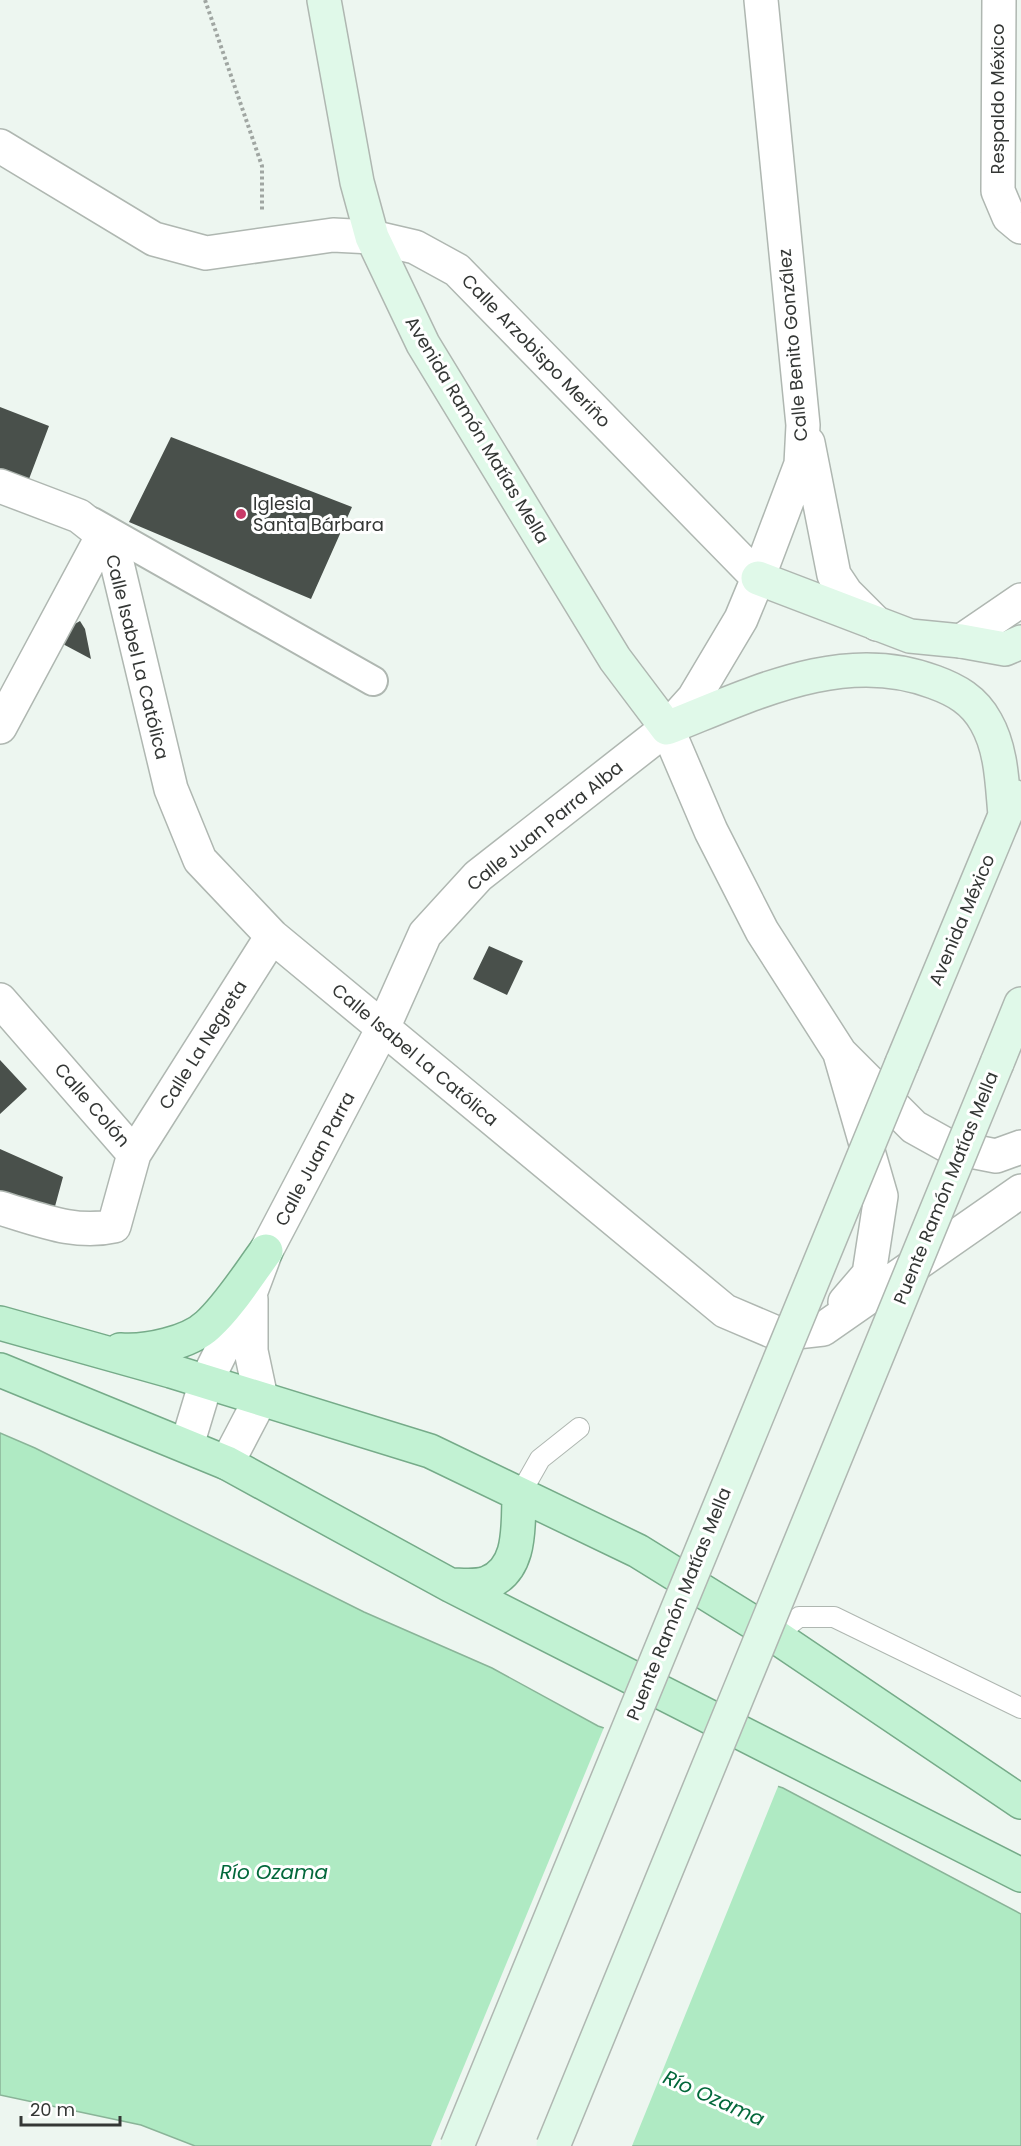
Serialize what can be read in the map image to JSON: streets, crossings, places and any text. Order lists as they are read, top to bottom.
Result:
{
  "streets": {
    "main road": ["Avenida Ramón Matías Mella", "Avenida México", "Puente Ramón Matías Mella"],
    "street": [
      "Respaldo México",
      "Calle Benito González",
      "Calle Arzobispo Meriño",
      "Calle Isabel La Católica",
      "Calle Juan Parra Alba",
      "Calle La Negreta",
      "Calle Colón",
      "Calle Juan Parra"
    ]
  },
  "crossings": [
    ["Calle Benito González", "Calle Arzobispo Meriño"],
    ["Calle Benito González", "Avenida Ramón Matías Mella"],
    ["Calle Benito González", "Calle Juan Parra Alba"],
    ["Calle Arzobispo Meriño", "Avenida Ramón Matías Mella"],
    ["Avenida Ramón Matías Mella", "Calle Juan Parra Alba"],
    ["Calle Isabel La Católica", "Calle Juan Parra Alba"],
    ["Calle Isabel La Católica", "Calle La Negreta"],
    ["Calle Isabel La Católica", "Calle Juan Parra"],
    ["Calle Juan Parra Alba", "Calle Juan Parra"],
    ["Avenida México", "Puente Ramón Matías Mella"],
    ["Calle La Negreta", "Calle Colón"]
  ],
  "water": ["Río Ozama"],
  "places": ["Iglesia Santa Bárbara"],
  "scale_bar": "20 m"
}
